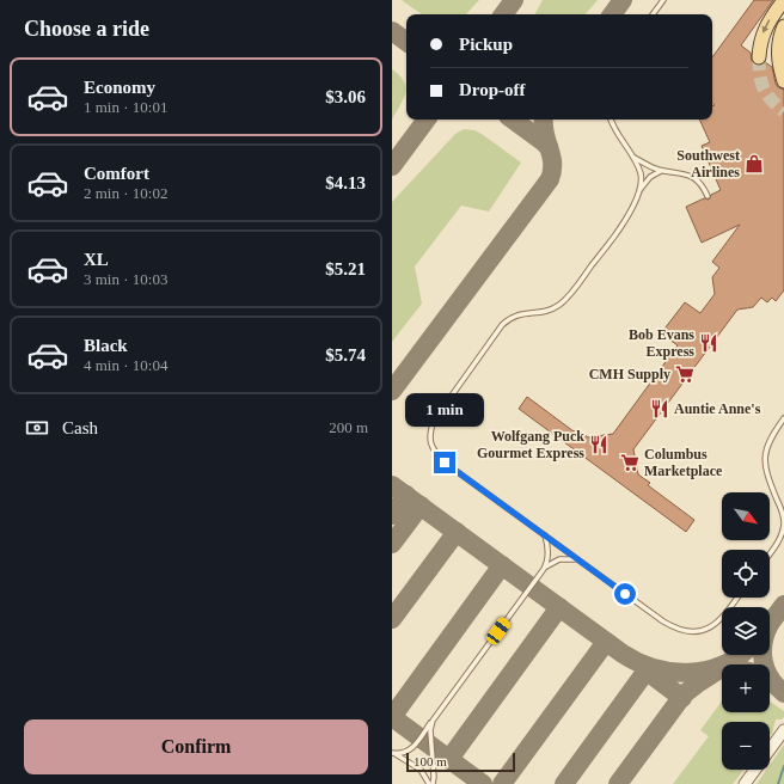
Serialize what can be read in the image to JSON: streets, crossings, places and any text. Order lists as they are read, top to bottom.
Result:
{
  "places": {
    "shop": ["Southwest Airlines"],
    "restaurant": ["Bob Evans Express", "Auntie Anne's", "Wolfgang Puck Gourmet Express"],
    "supermarket": ["CMH Supply", "Columbus Marketplace"]
  },
  "scale_bar": "100 m",
  "north": "bottom right",
  "page": {
    "heading": "Choose a ride",
    "banner": ["Pickup", "Drop-off"],
    "list": [
      {
        "name": "Economy",
        "note": "1 min · 10:01",
        "value": "$3.06"
      },
      {
        "name": "Comfort",
        "note": "2 min · 10:02",
        "value": "$4.13"
      },
      {
        "name": "XL",
        "note": "3 min · 10:03",
        "value": "$5.21"
      },
      {
        "name": "Black",
        "note": "4 min · 10:04",
        "value": "$5.74"
      }
    ],
    "bubble": "1 min",
    "pay": ["Cash", "200 m"],
    "map_buttons": ["+", "−"],
    "buttons": "Confirm",
    "scale": "100 m"
  }
}
